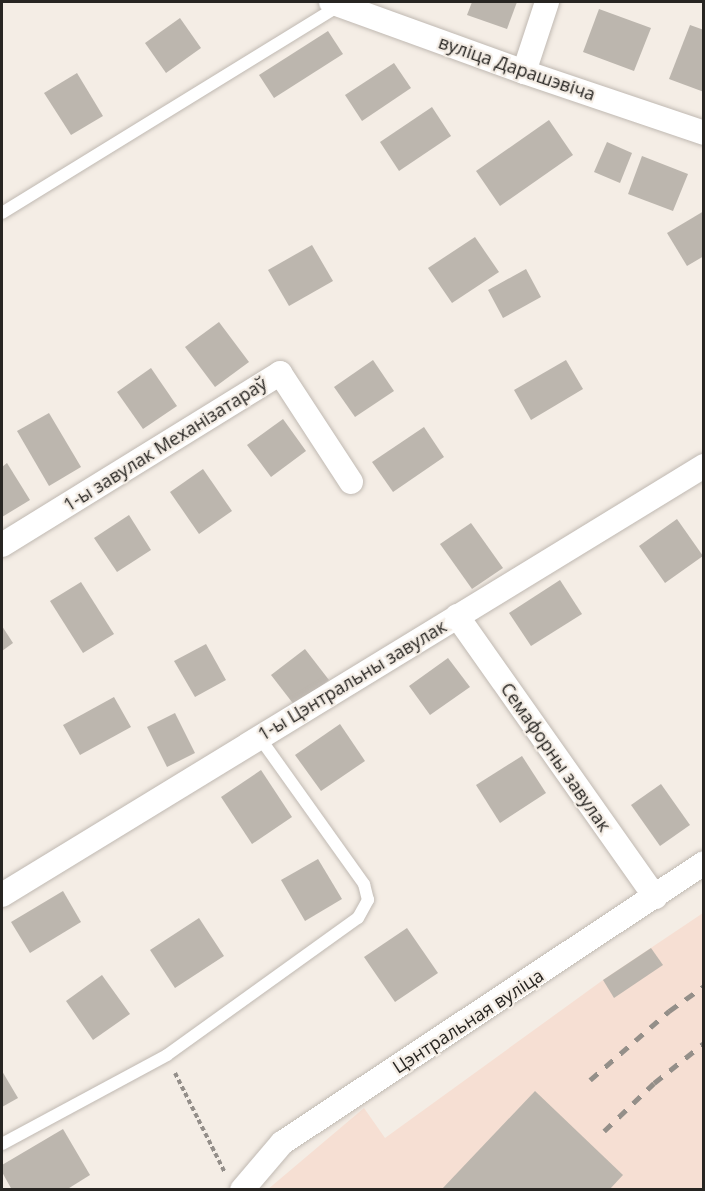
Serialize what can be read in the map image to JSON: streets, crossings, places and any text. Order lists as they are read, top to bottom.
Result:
{
  "streets": {
    "street": [
      "вуліца Дарашэвіча",
      "1-ы завулак Механізатараў",
      "1-ы Цэнтральны завулак",
      "Семафорны завулак",
      "Цэнтральная вуліца"
    ]
  },
  "crossings": [
    ["1-ы Цэнтральны завулак", "Семафорны завулак"],
    ["Семафорны завулак", "Цэнтральная вуліца"]
  ]
}
